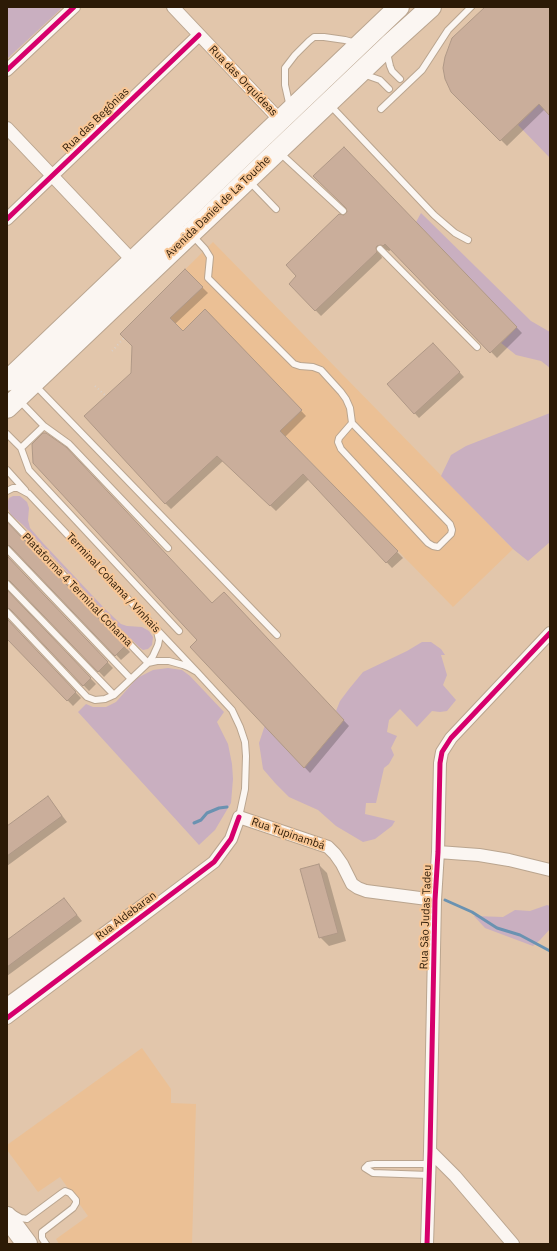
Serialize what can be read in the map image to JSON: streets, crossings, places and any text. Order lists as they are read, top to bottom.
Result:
{
  "streets": {
    "main road": ["Avenida Daniel de La Touche"],
    "street": [
      "Rua das Orquídeas",
      "Rua das Begônias",
      "Rua Tupinambá",
      "Rua Aldebaran",
      "Rua São Judas Tadeu"
    ],
    "lane": ["Terminal Cohama / Vinhais", "Plataforma 4 Terminal Cohama"]
  },
  "crossings": [
    ["Rua das Orquídeas", "Rua das Begônias"],
    ["Rua das Orquídeas", "Avenida Daniel de La Touche"],
    ["Terminal Cohama / Vinhais", "Rua Tupinambá"],
    ["Terminal Cohama / Vinhais", "Rua Aldebaran"],
    ["Rua Tupinambá", "Rua Aldebaran"],
    ["Rua Tupinambá", "Rua São Judas Tadeu"]
  ]
}
